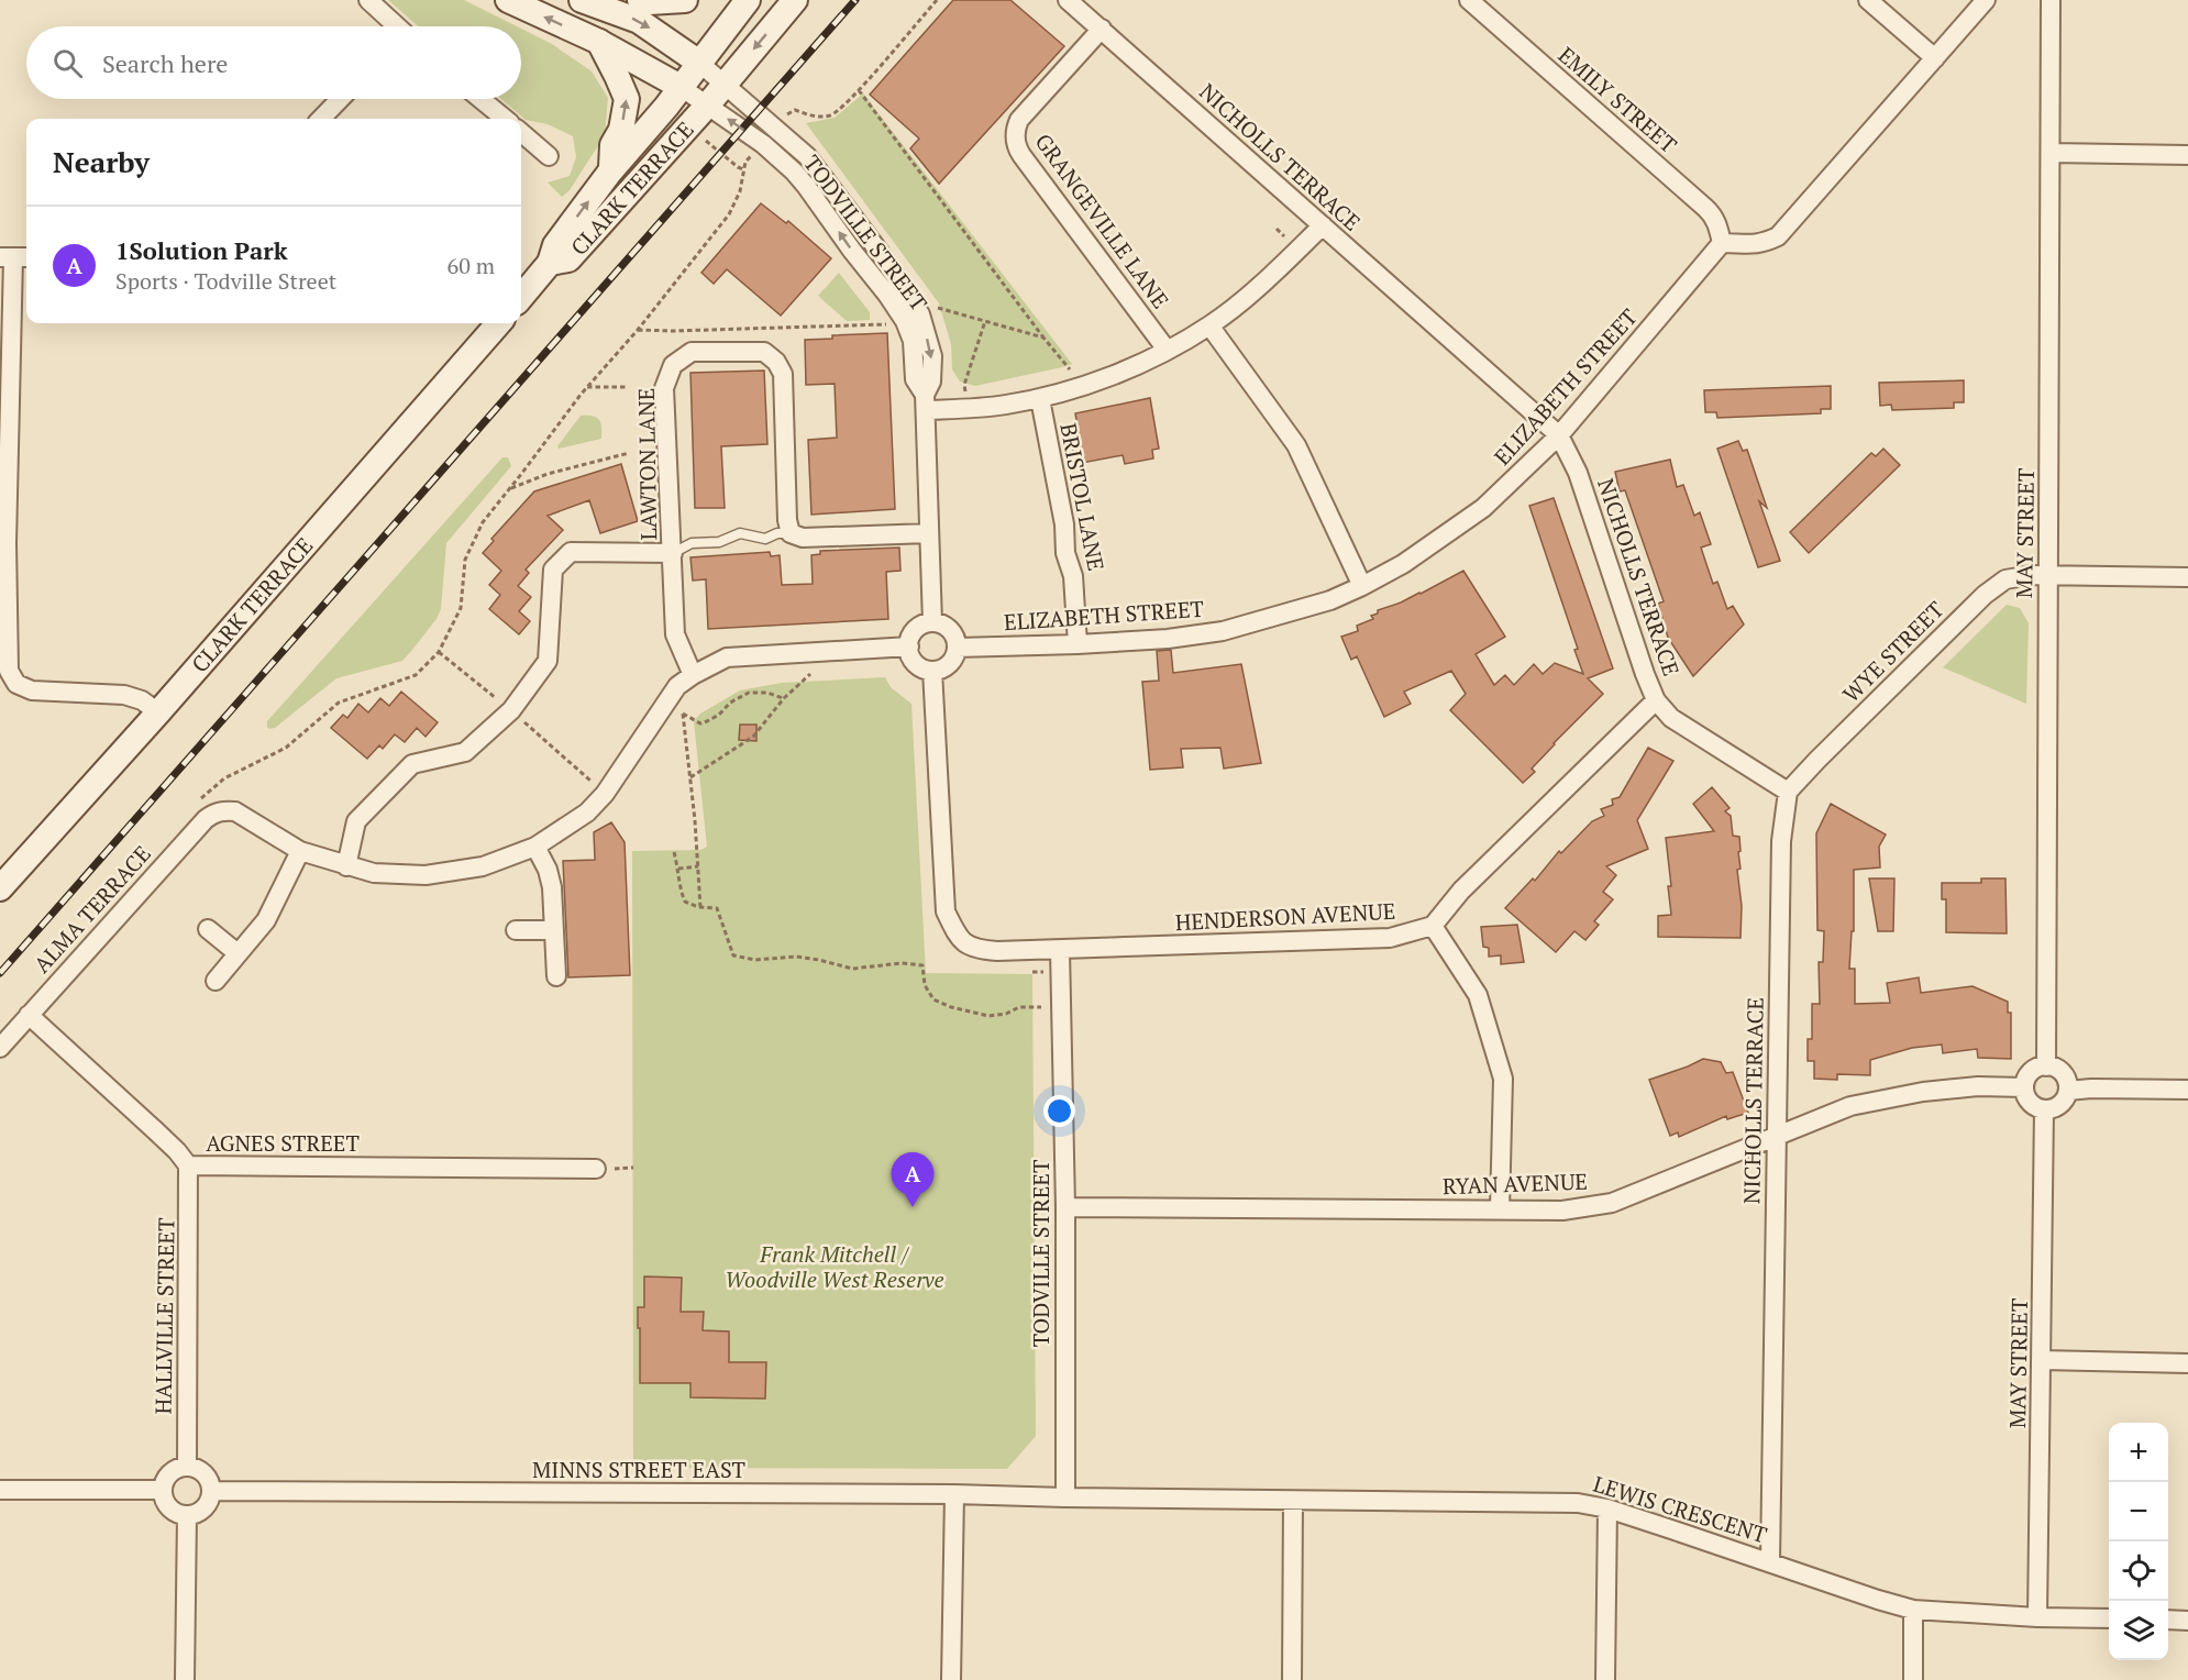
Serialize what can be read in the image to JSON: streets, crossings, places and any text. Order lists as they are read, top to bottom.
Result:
{
  "streets": {
    "main road": ["CLARK TERRACE"],
    "street": [
      "EMILY STREET",
      "NICHOLLS TERRACE",
      "GRANGEVILLE LANE",
      "TODVILLE STREET",
      "ELIZABETH STREET",
      "LAWTON LANE",
      "BRISTOL LANE",
      "MAY STREET",
      "WYE STREET",
      "ALMA TERRACE",
      "HENDERSON AVENUE",
      "AGNES STREET",
      "RYAN AVENUE",
      "HALLVILLE STREET",
      "MINNS STREET EAST",
      "LEWIS CRESCENT"
    ]
  },
  "crossings": [
    ["EMILY STREET", "ELIZABETH STREET"],
    ["NICHOLLS TERRACE", "GRANGEVILLE LANE"],
    ["NICHOLLS TERRACE", "ELIZABETH STREET"],
    ["NICHOLLS TERRACE", "WYE STREET"],
    ["NICHOLLS TERRACE", "RYAN AVENUE"],
    ["NICHOLLS TERRACE", "LEWIS CRESCENT"],
    ["CLARK TERRACE", "TODVILLE STREET"],
    ["TODVILLE STREET", "ELIZABETH STREET"],
    ["TODVILLE STREET", "HENDERSON AVENUE"],
    ["TODVILLE STREET", "RYAN AVENUE"],
    ["TODVILLE STREET", "MINNS STREET EAST"],
    ["TODVILLE STREET", "LEWIS CRESCENT"],
    ["ELIZABETH STREET", "BRISTOL LANE"],
    ["MAY STREET", "WYE STREET"],
    ["MAY STREET", "RYAN AVENUE"],
    ["MAY STREET", "LEWIS CRESCENT"],
    ["ALMA TERRACE", "AGNES STREET"],
    ["AGNES STREET", "HALLVILLE STREET"],
    ["HALLVILLE STREET", "MINNS STREET EAST"],
    ["MINNS STREET EAST", "LEWIS CRESCENT"]
  ],
  "parks": ["Frank Mitchell / Woodville West Reserve"],
  "page": {
    "search": "Search here",
    "heading": "Nearby",
    "list": [
      {
        "mark": "A",
        "name": "1Solution Park",
        "note": "Sports · Todville Street",
        "value": "60 m"
      }
    ],
    "pins": "A",
    "map_buttons": ["+", "−"]
  }
}
